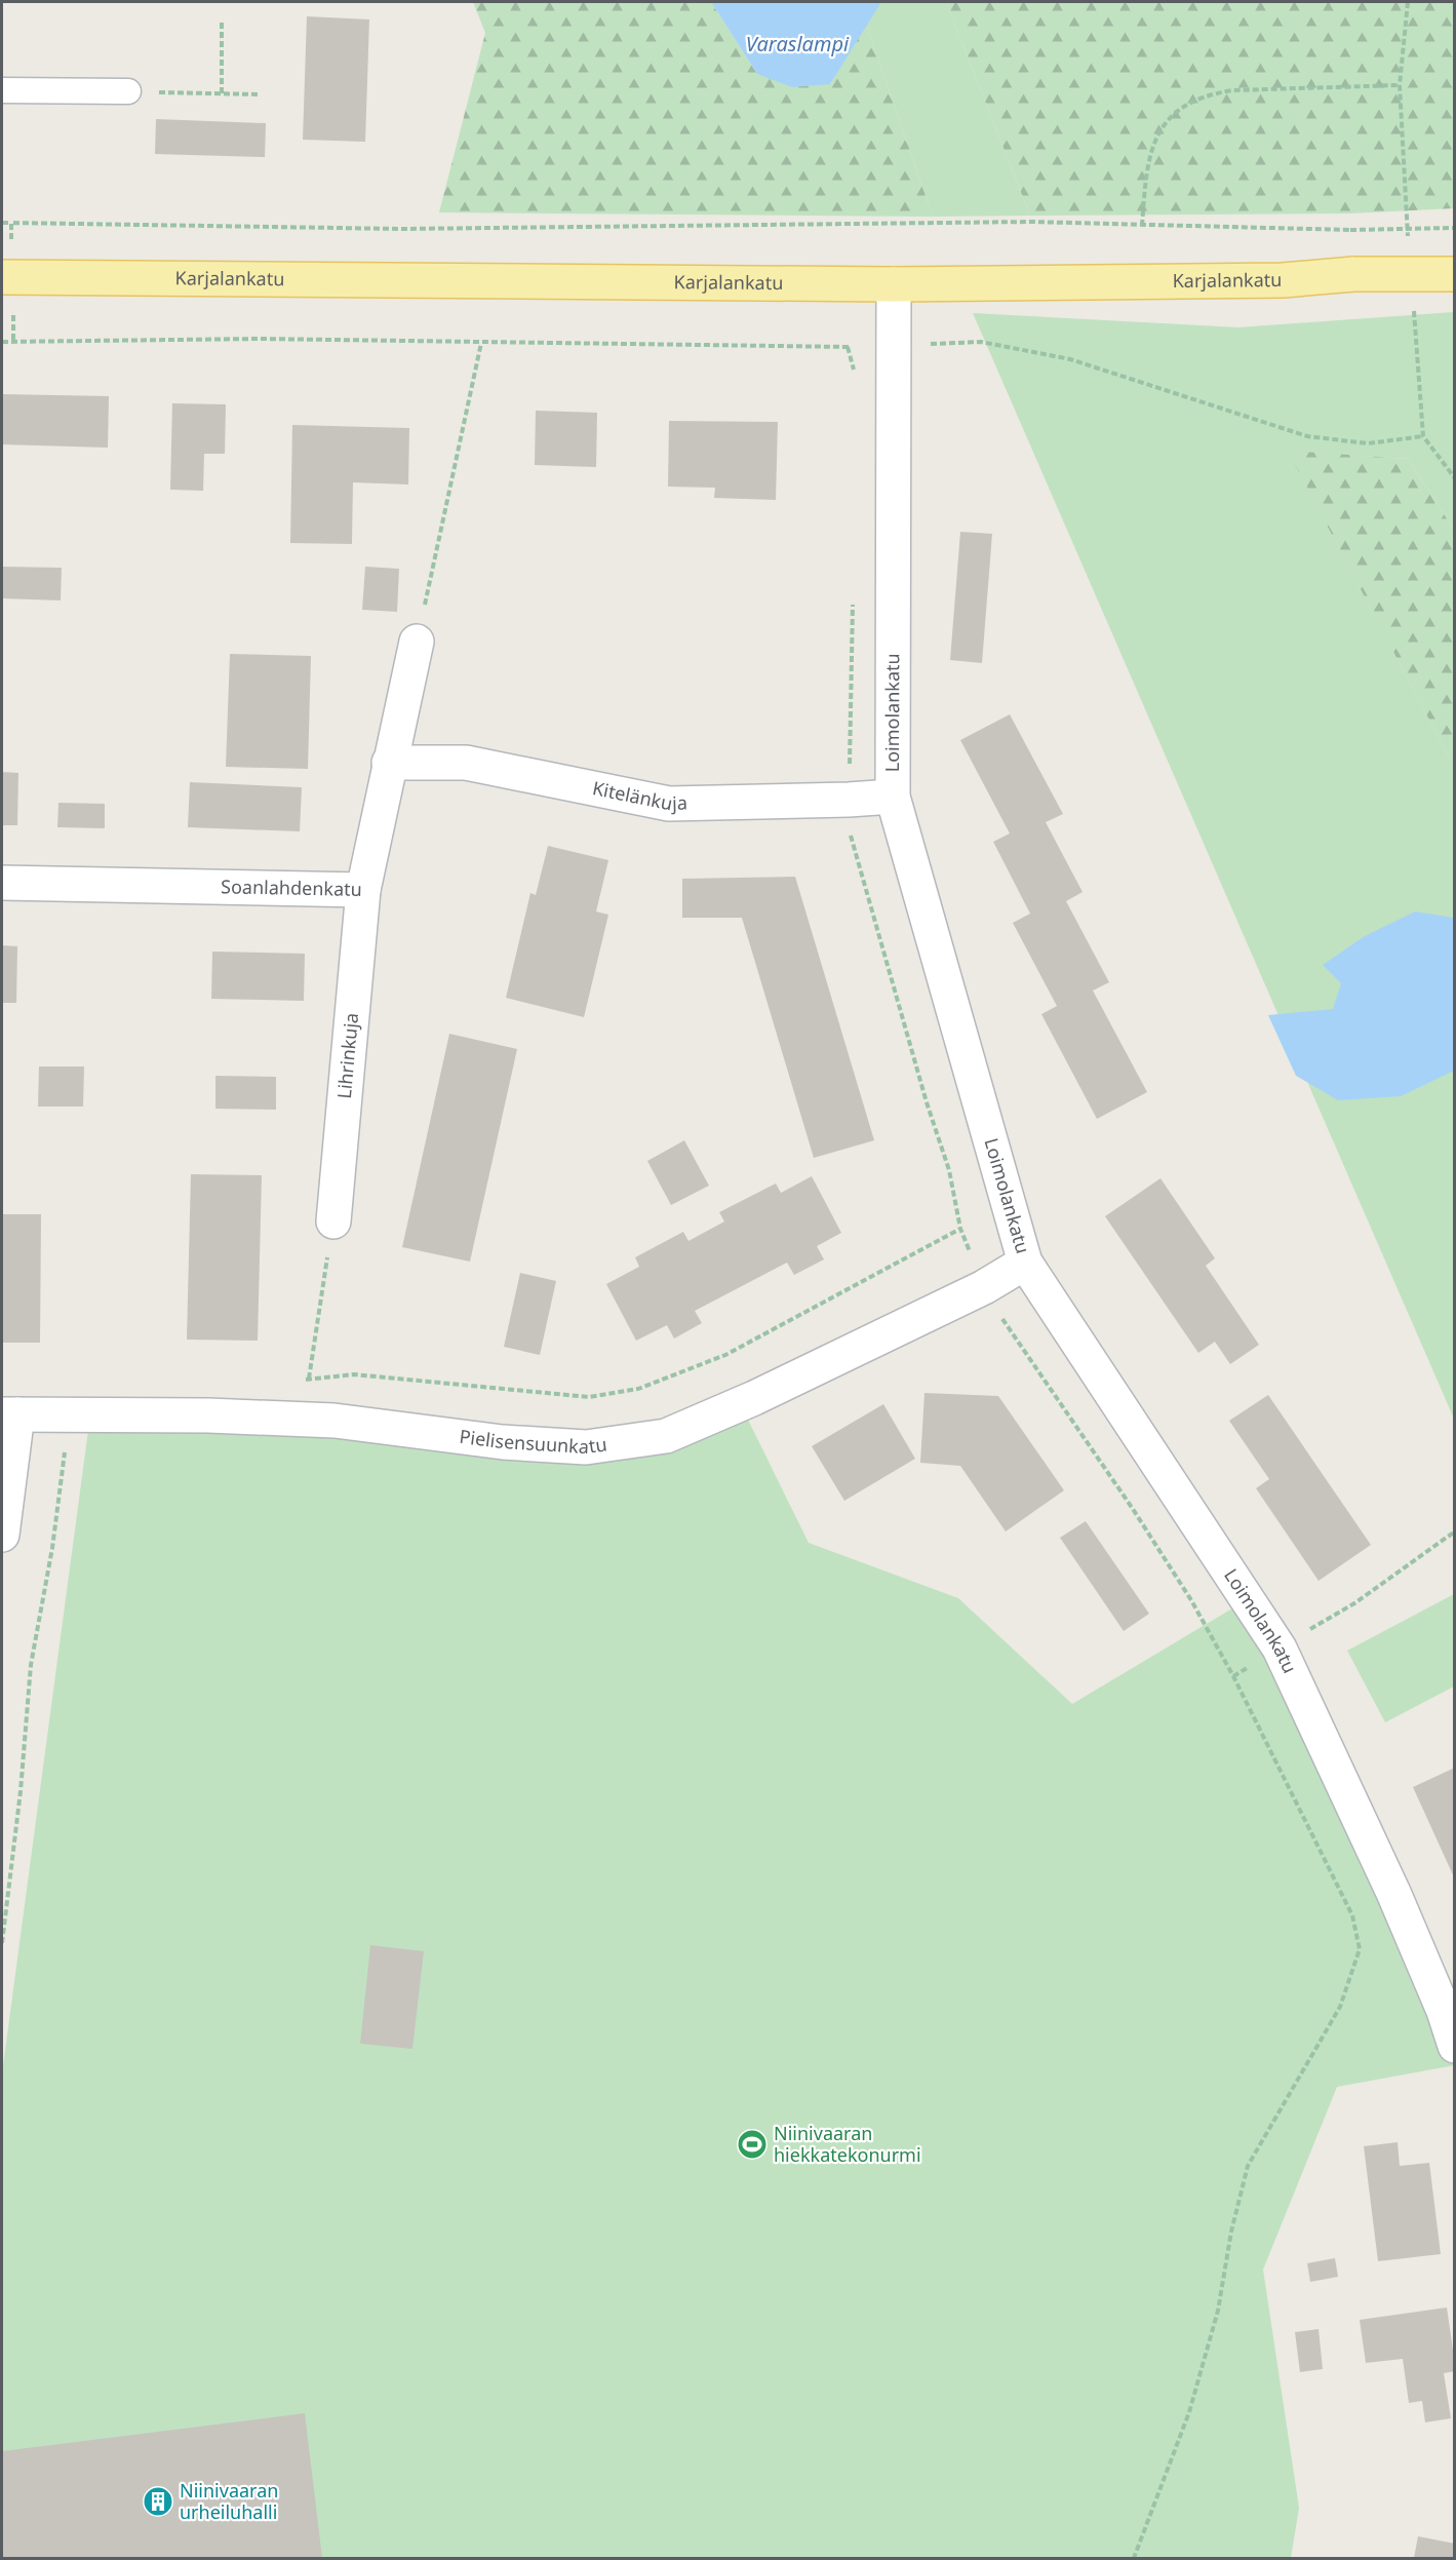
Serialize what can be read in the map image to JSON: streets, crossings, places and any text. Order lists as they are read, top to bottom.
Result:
{
  "streets": {
    "main road": ["Karjalankatu"],
    "street": [
      "Loimolankatu",
      "Kitelänkuja",
      "Soanlahdenkatu",
      "Lihrinkuja",
      "Pielisensuunkatu"
    ]
  },
  "crossings": [
    ["Karjalankatu", "Loimolankatu"],
    ["Loimolankatu", "Kitelänkuja"],
    ["Loimolankatu", "Pielisensuunkatu"],
    ["Kitelänkuja", "Soanlahdenkatu"],
    ["Soanlahdenkatu", "Lihrinkuja"]
  ],
  "water": ["Varaslampi"],
  "places": {
    "sports": ["Niinivaaran hiekkatekonurmi"],
    "building": ["Niinivaaran urheiluhalli"]
  }
}
